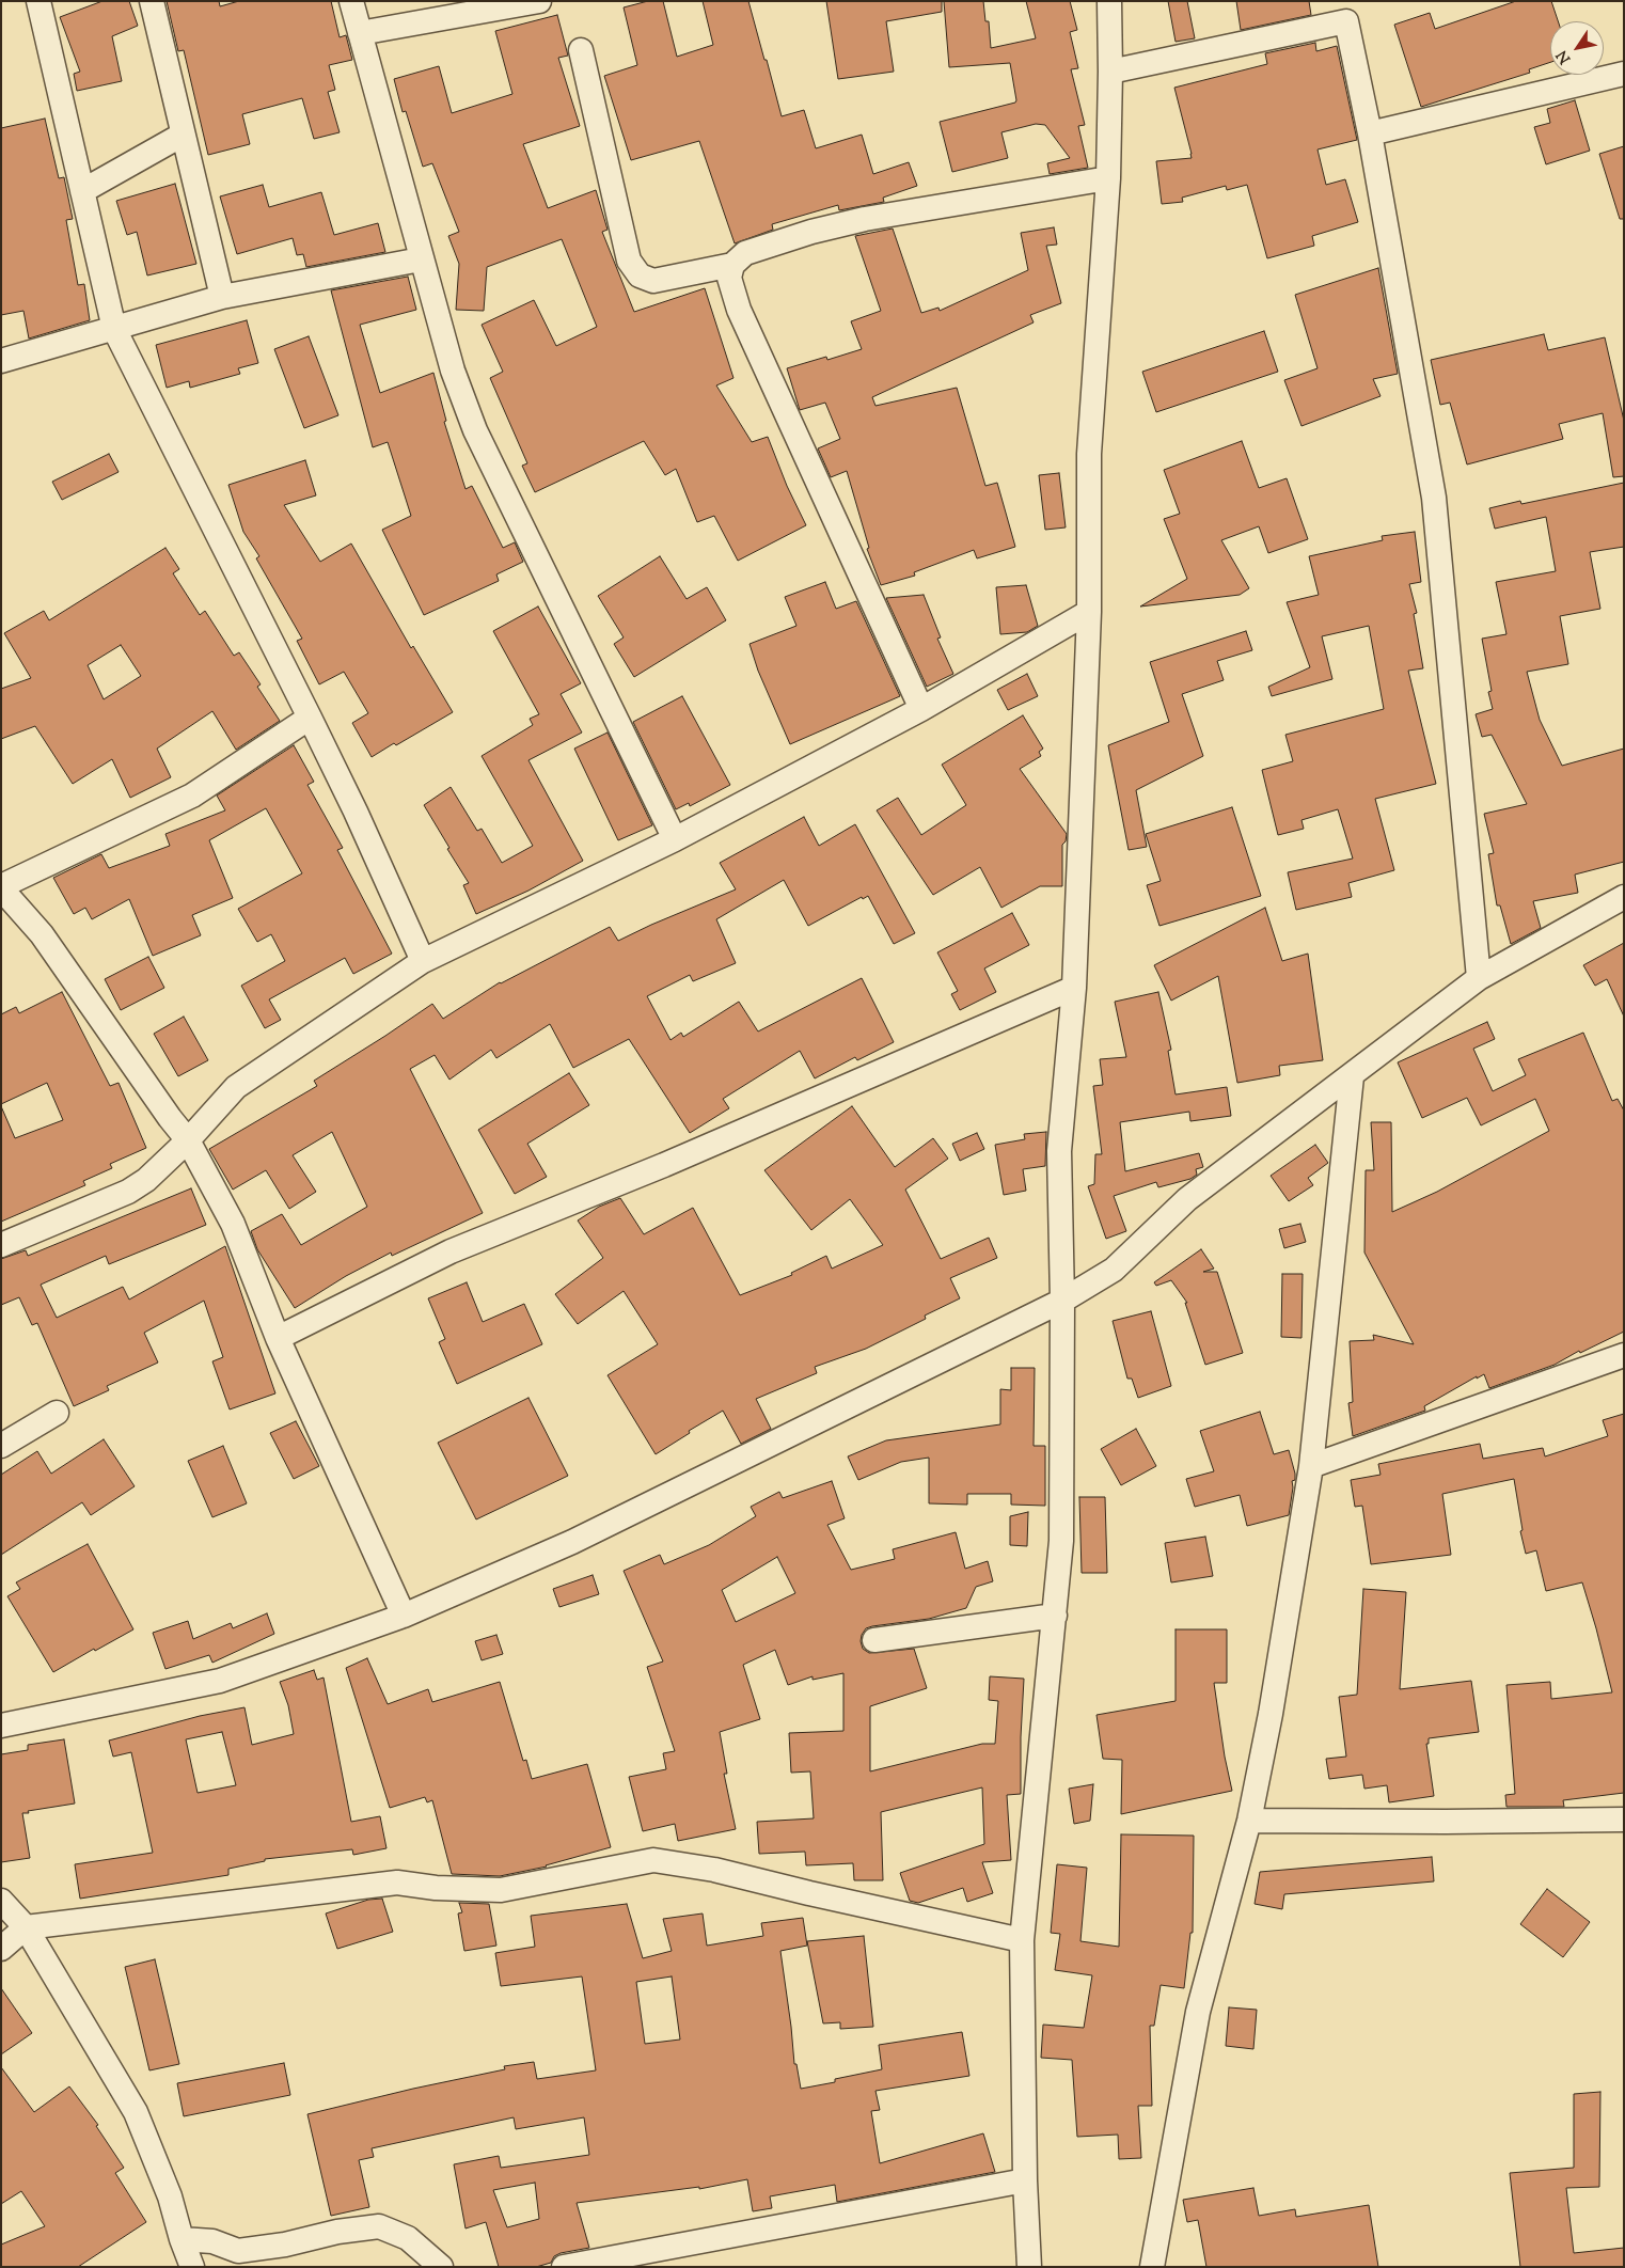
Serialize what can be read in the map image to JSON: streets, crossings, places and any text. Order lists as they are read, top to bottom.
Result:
{
  "north": "bottom left"
}
